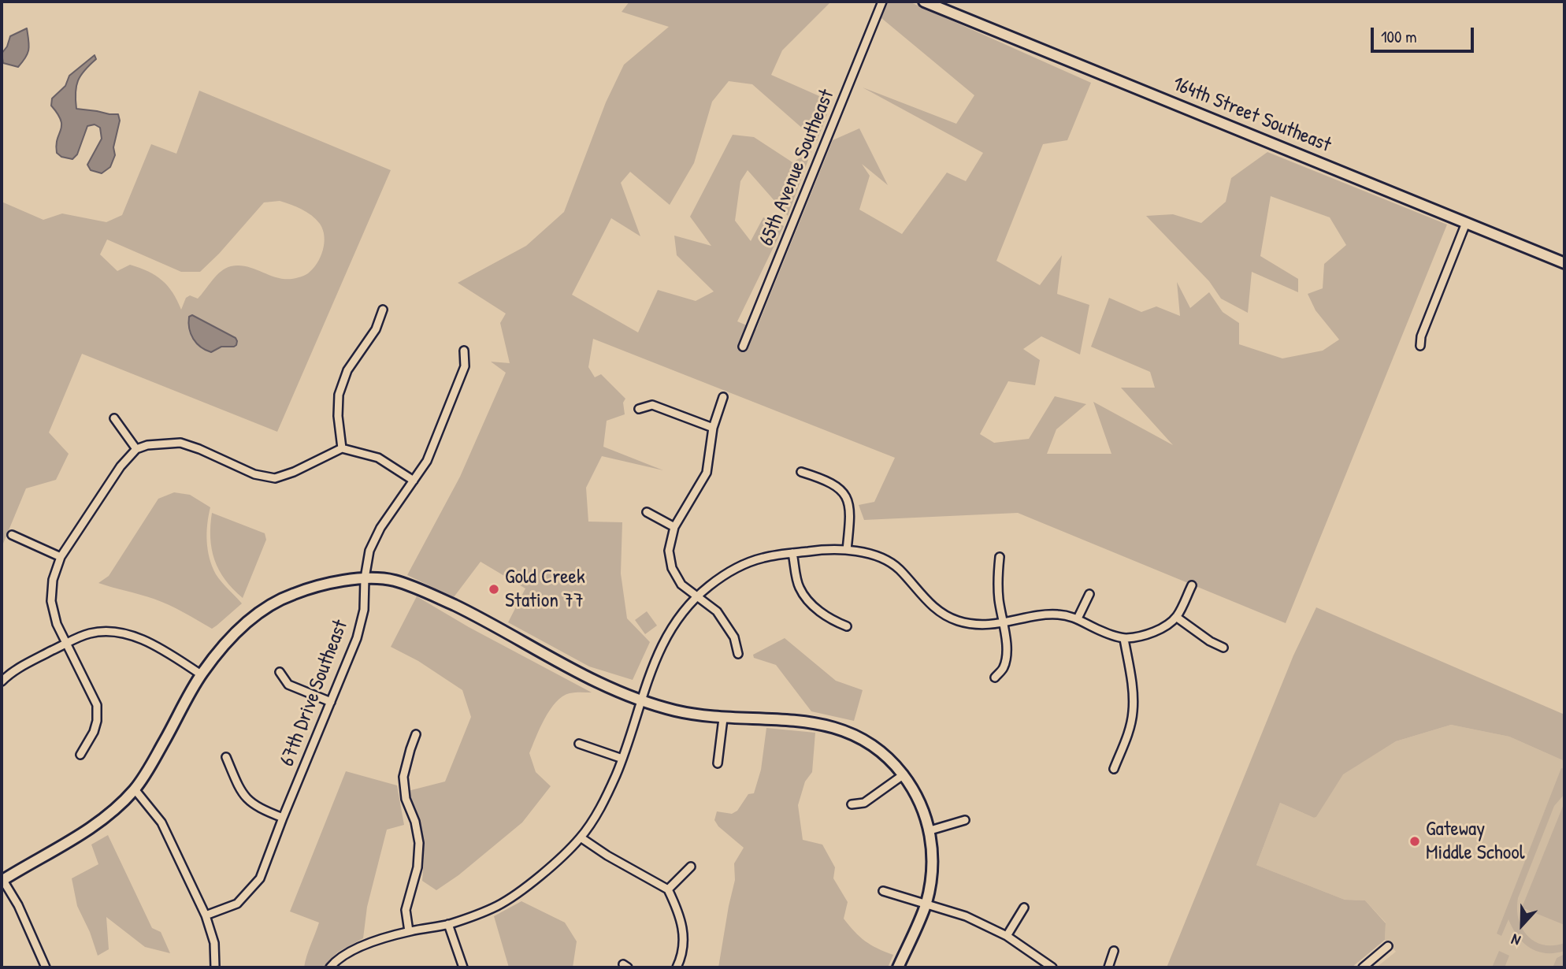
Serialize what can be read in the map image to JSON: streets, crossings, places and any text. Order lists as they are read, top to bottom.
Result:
{
  "streets": {
    "street": ["164th Street Southeast", "65th Avenue Southeast", "67th Drive Southeast"]
  },
  "places": ["Gold Creek Station 77", "Gateway Middle School"],
  "scale_bar": "100 m",
  "north": "bottom"
}
